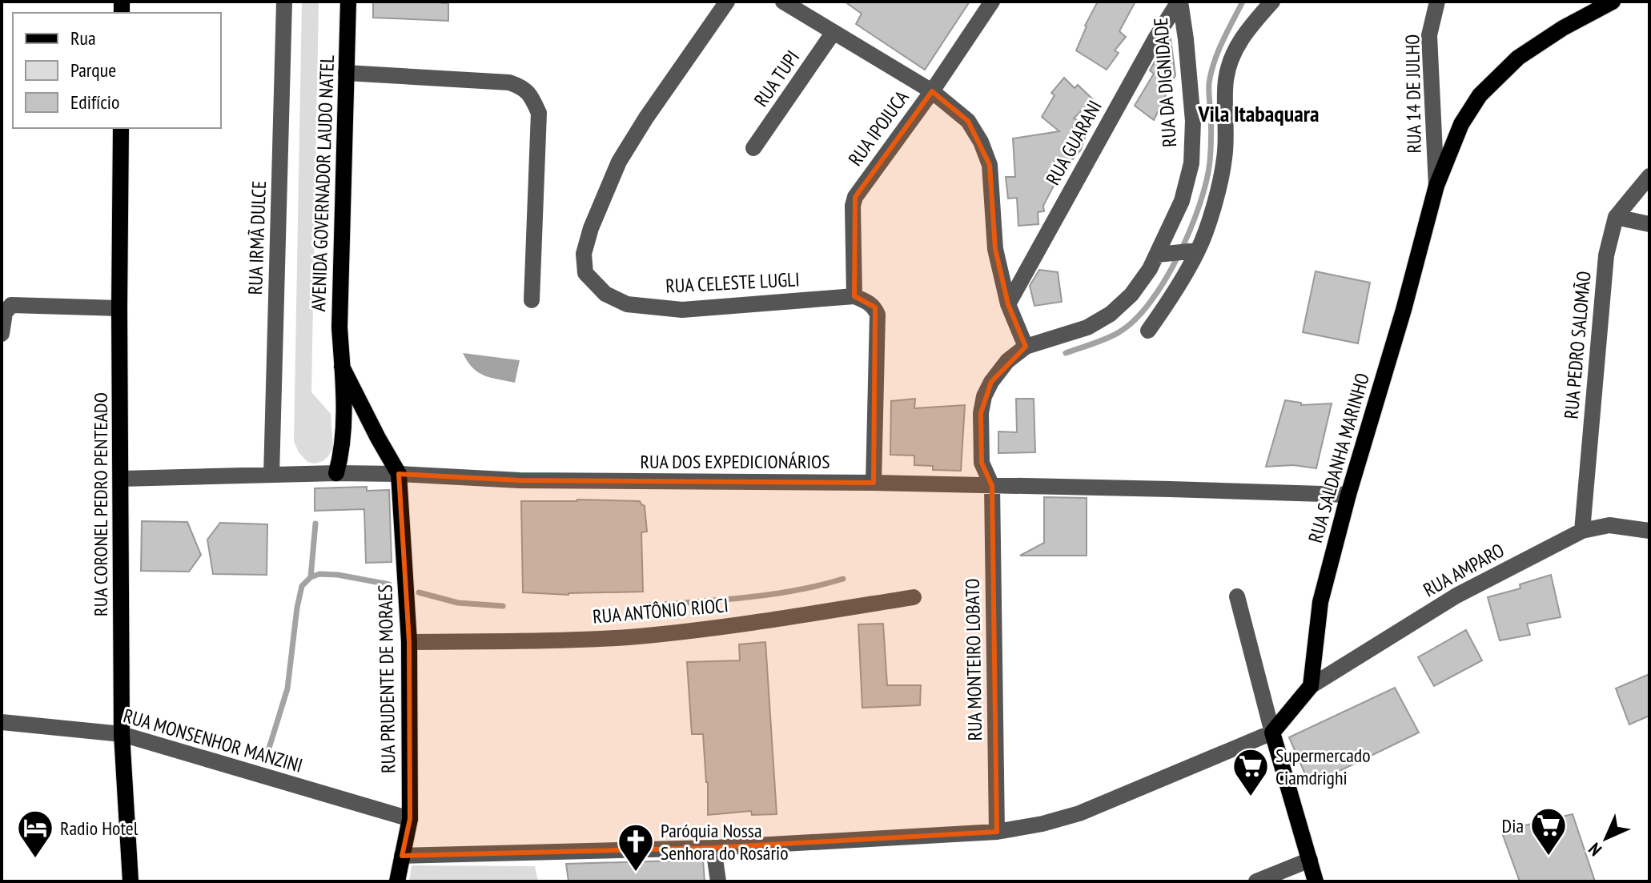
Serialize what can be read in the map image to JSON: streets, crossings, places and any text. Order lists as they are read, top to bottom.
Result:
{
  "streets": {
    "main road": [
      "AVENIDA GOVERNADOR LAUDO NATEL",
      "RUA SALDANHA MARINHO",
      "RUA CORONEL PEDRO PENTEADO",
      "RUA PRUDENTE DE MORAES"
    ],
    "street": [
      "RUA TUPI",
      "RUA DA DIGNIDADE",
      "RUA 14 DE JULHO",
      "RUA IPOJUCA",
      "RUA GUARANI",
      "RUA IRMÃ DULCE",
      "RUA CELESTE LUGLI",
      "RUA PEDRO SALOMÃO",
      "RUA DOS EXPEDICIONÁRIOS",
      "RUA AMPARO",
      "RUA ANTÔNIO RIOCI",
      "RUA MONTEIRO LOBATO",
      "RUA MONSENHOR MANZINI"
    ]
  },
  "crossings": [
    ["RUA DA DIGNIDADE", "RUA GUARANI"],
    ["RUA DA DIGNIDADE", "RUA MONTEIRO LOBATO"],
    ["RUA 14 DE JULHO", "RUA SALDANHA MARINHO"],
    ["RUA IPOJUCA", "RUA CELESTE LUGLI"],
    ["AVENIDA GOVERNADOR LAUDO NATEL", "RUA DOS EXPEDICIONÁRIOS"],
    ["AVENIDA GOVERNADOR LAUDO NATEL", "RUA PRUDENTE DE MORAES"],
    ["RUA IRMÃ DULCE", "RUA DOS EXPEDICIONÁRIOS"],
    ["RUA PEDRO SALOMÃO", "RUA AMPARO"],
    ["RUA SALDANHA MARINHO", "RUA DOS EXPEDICIONÁRIOS"],
    ["RUA SALDANHA MARINHO", "RUA AMPARO"],
    ["RUA DOS EXPEDICIONÁRIOS", "RUA CORONEL PEDRO PENTEADO"],
    ["RUA DOS EXPEDICIONÁRIOS", "RUA MONTEIRO LOBATO"],
    ["RUA DOS EXPEDICIONÁRIOS", "RUA PRUDENTE DE MORAES"],
    ["RUA CORONEL PEDRO PENTEADO", "RUA MONSENHOR MANZINI"],
    ["RUA ANTÔNIO RIOCI", "RUA PRUDENTE DE MORAES"],
    ["RUA PRUDENTE DE MORAES", "RUA MONSENHOR MANZINI"]
  ],
  "districts": ["Vila Itabaquara"],
  "places": {
    "supermarket": ["Supermercado Ciamdrighi", "Dia"],
    "hotel": ["Radio Hotel"],
    "church": ["Paróquia Nossa Senhora do Rosário"]
  },
  "legend": ["Rua", "Parque", "Edifício"],
  "north": "bottom left"
}
